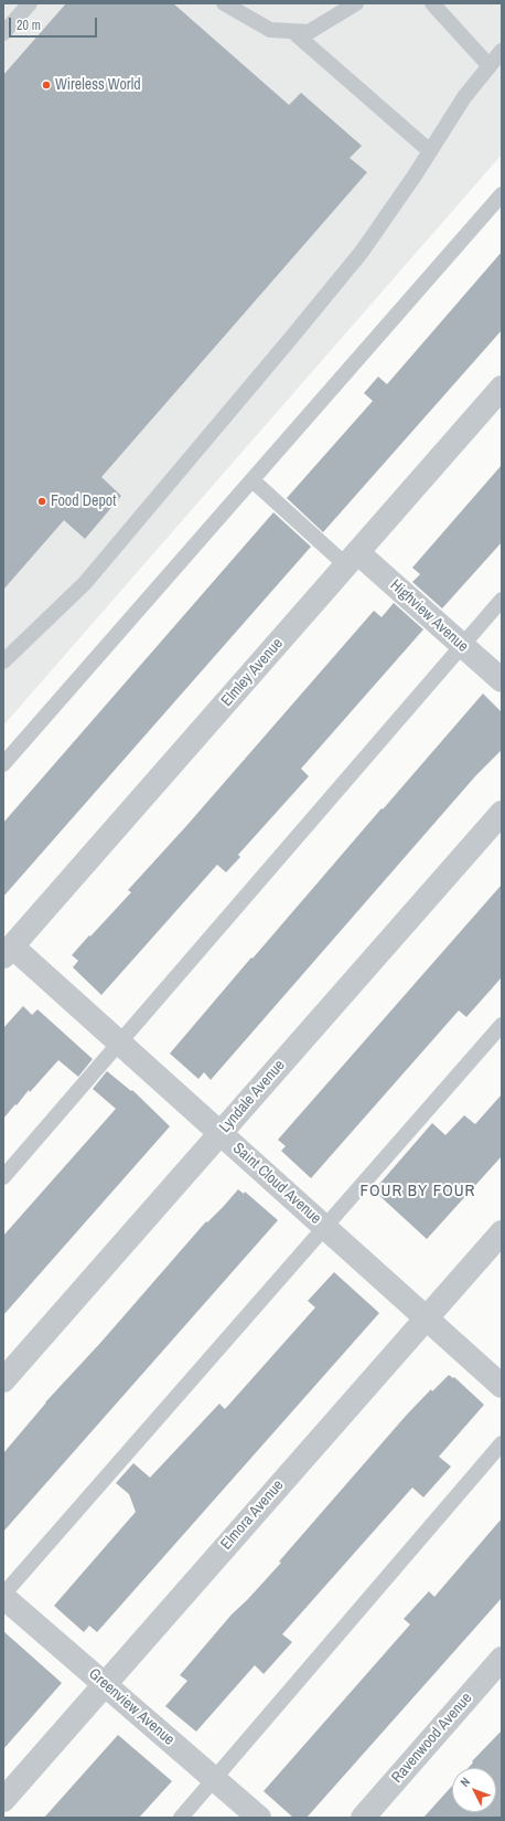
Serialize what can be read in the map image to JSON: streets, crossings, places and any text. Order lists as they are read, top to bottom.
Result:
{
  "streets": {
    "street": [
      "Highview Avenue",
      "Elmley Avenue",
      "Lyndale Avenue",
      "Saint Cloud Avenue",
      "Elmora Avenue",
      "Greenview Avenue",
      "Ravenwood Avenue"
    ]
  },
  "crossings": [
    ["Highview Avenue", "Elmley Avenue"],
    ["Elmley Avenue", "Saint Cloud Avenue"],
    ["Lyndale Avenue", "Saint Cloud Avenue"],
    ["Saint Cloud Avenue", "Elmora Avenue"],
    ["Elmora Avenue", "Greenview Avenue"]
  ],
  "districts": ["FOUR BY FOUR"],
  "places": ["Wireless World", "Food Depot"],
  "scale_bar": "20 m",
  "north": "top left"
}
